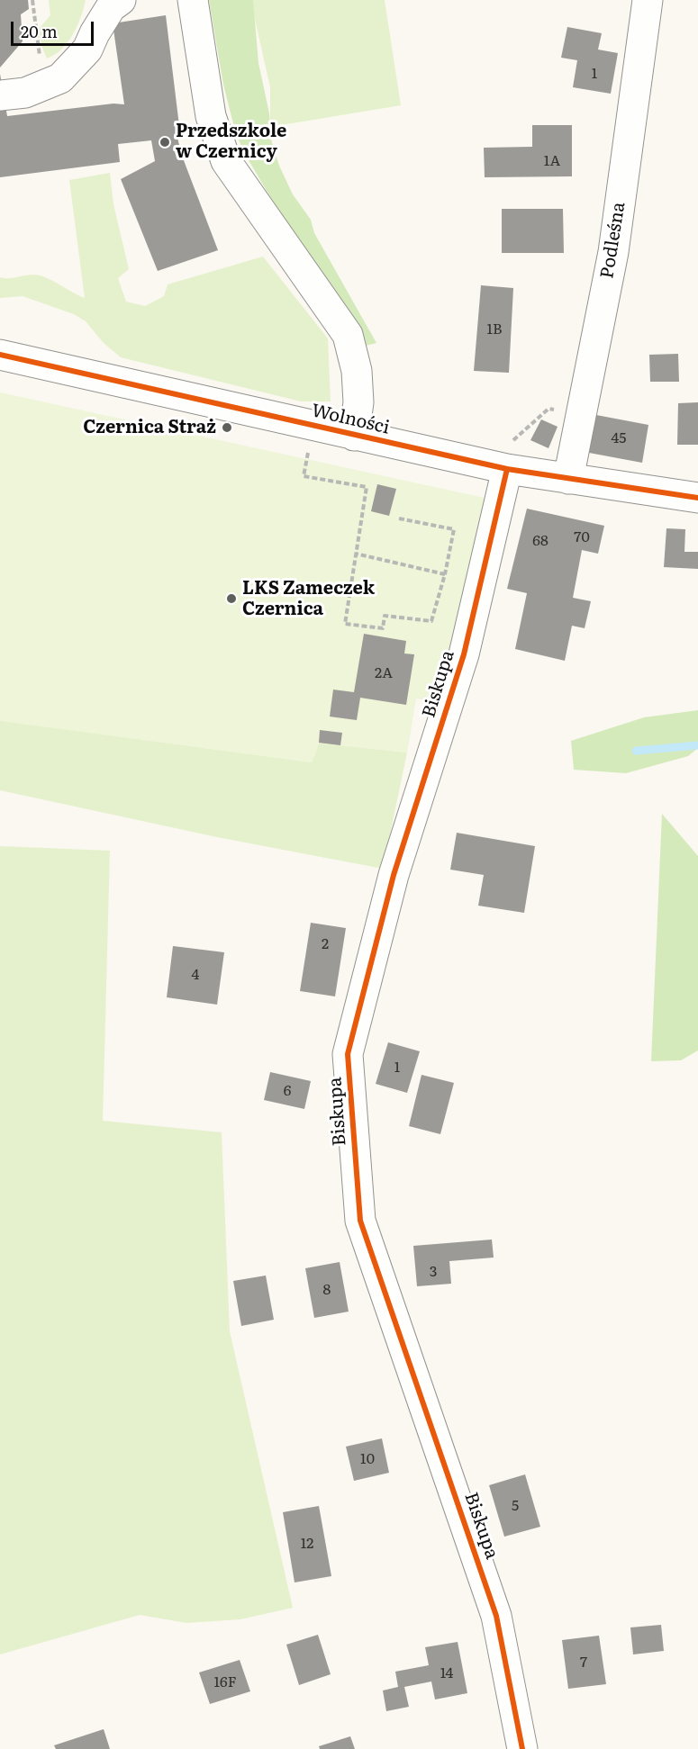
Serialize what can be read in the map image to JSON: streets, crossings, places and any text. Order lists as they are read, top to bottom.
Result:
{
  "streets": {
    "street": ["Podleśna", "Wolności", "Biskupa"]
  },
  "crossings": [
    ["Podleśna", "Wolności"],
    ["Wolności", "Biskupa"]
  ],
  "places": ["Przedszkole w Czernicy", "Czernica Straż", "LKS Zameczek Czernica"],
  "house_numbers": [
    "1",
    "1A",
    "1B",
    "45",
    "70",
    "68",
    "2A",
    "2",
    "4",
    "1",
    "6",
    "3",
    "8",
    "10",
    "5",
    "12",
    "7",
    "14",
    "16F"
  ],
  "scale_bar": "20 m"
}
